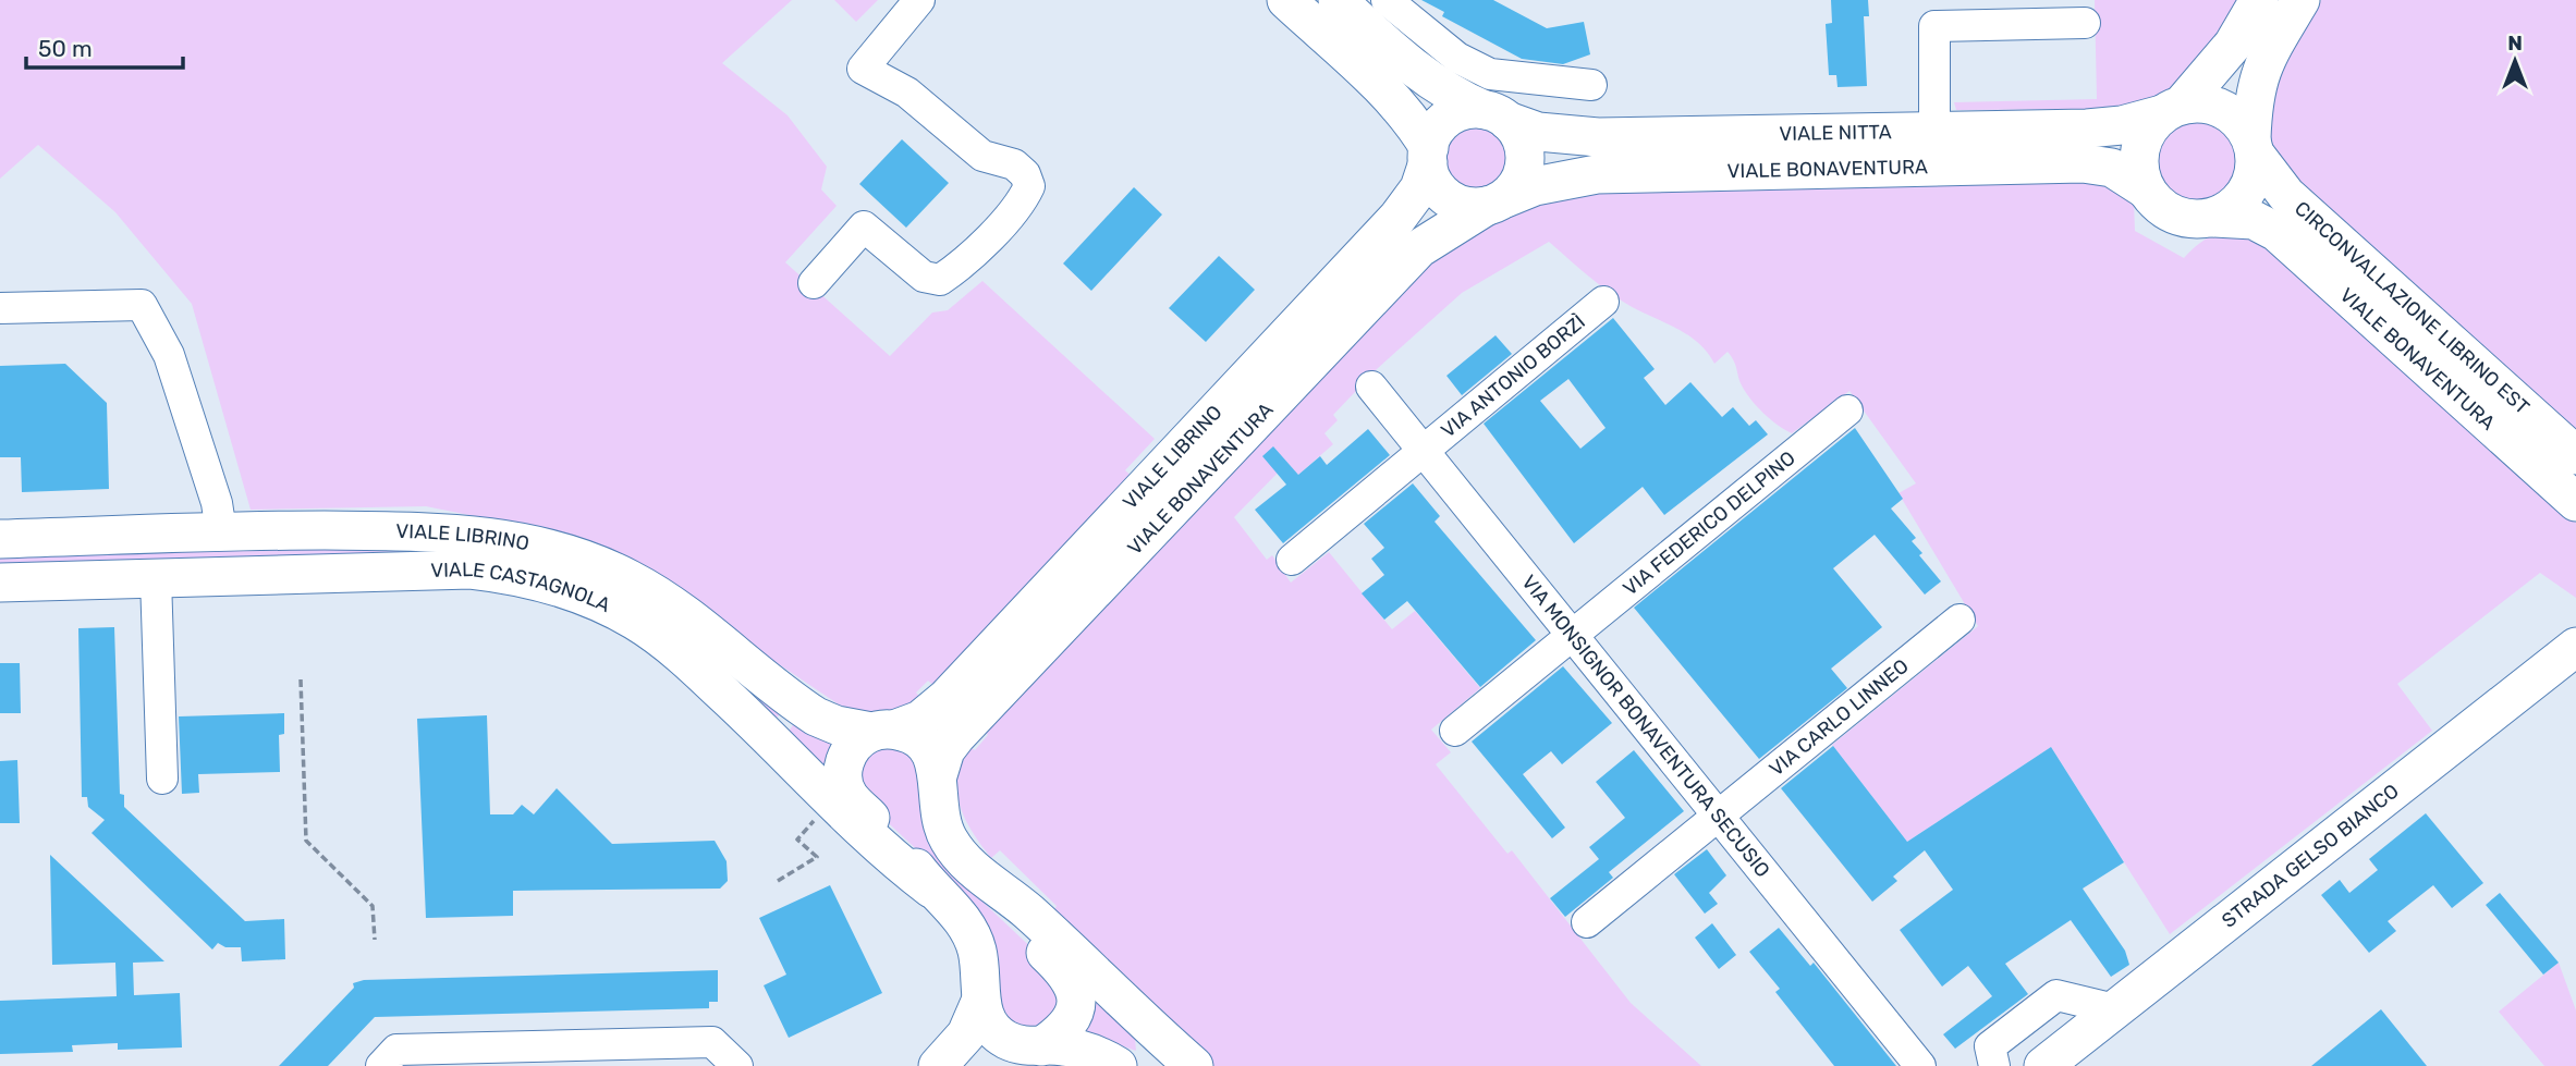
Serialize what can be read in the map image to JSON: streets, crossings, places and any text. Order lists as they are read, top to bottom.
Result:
{
  "streets": {
    "main road": [
      "VIALE NITTA",
      "VIALE BONAVENTURA",
      "CIRCONVALLAZIONE LIBRINO EST",
      "VIALE LIBRINO",
      "VIALE CASTAGNOLA",
      "STRADA GELSO BIANCO"
    ],
    "street": [
      "VIA ANTONIO BORZÌ",
      "VIA FEDERICO DELPINO",
      "VIA CARLO LINNEO",
      "VIA MONSIGNOR BONAVENTURA SECUSIO"
    ]
  },
  "crossings": [
    ["VIALE NITTA", "VIALE BONAVENTURA"],
    ["VIALE NITTA", "CIRCONVALLAZIONE LIBRINO EST"],
    ["VIALE NITTA", "VIALE LIBRINO"],
    ["VIALE BONAVENTURA", "CIRCONVALLAZIONE LIBRINO EST"],
    ["VIALE BONAVENTURA", "VIALE LIBRINO"],
    ["VIA ANTONIO BORZÌ", "VIA MONSIGNOR BONAVENTURA SECUSIO"],
    ["VIA FEDERICO DELPINO", "VIA MONSIGNOR BONAVENTURA SECUSIO"],
    ["VIA CARLO LINNEO", "VIA MONSIGNOR BONAVENTURA SECUSIO"]
  ],
  "scale_bar": "50 m",
  "north": "top"
}
